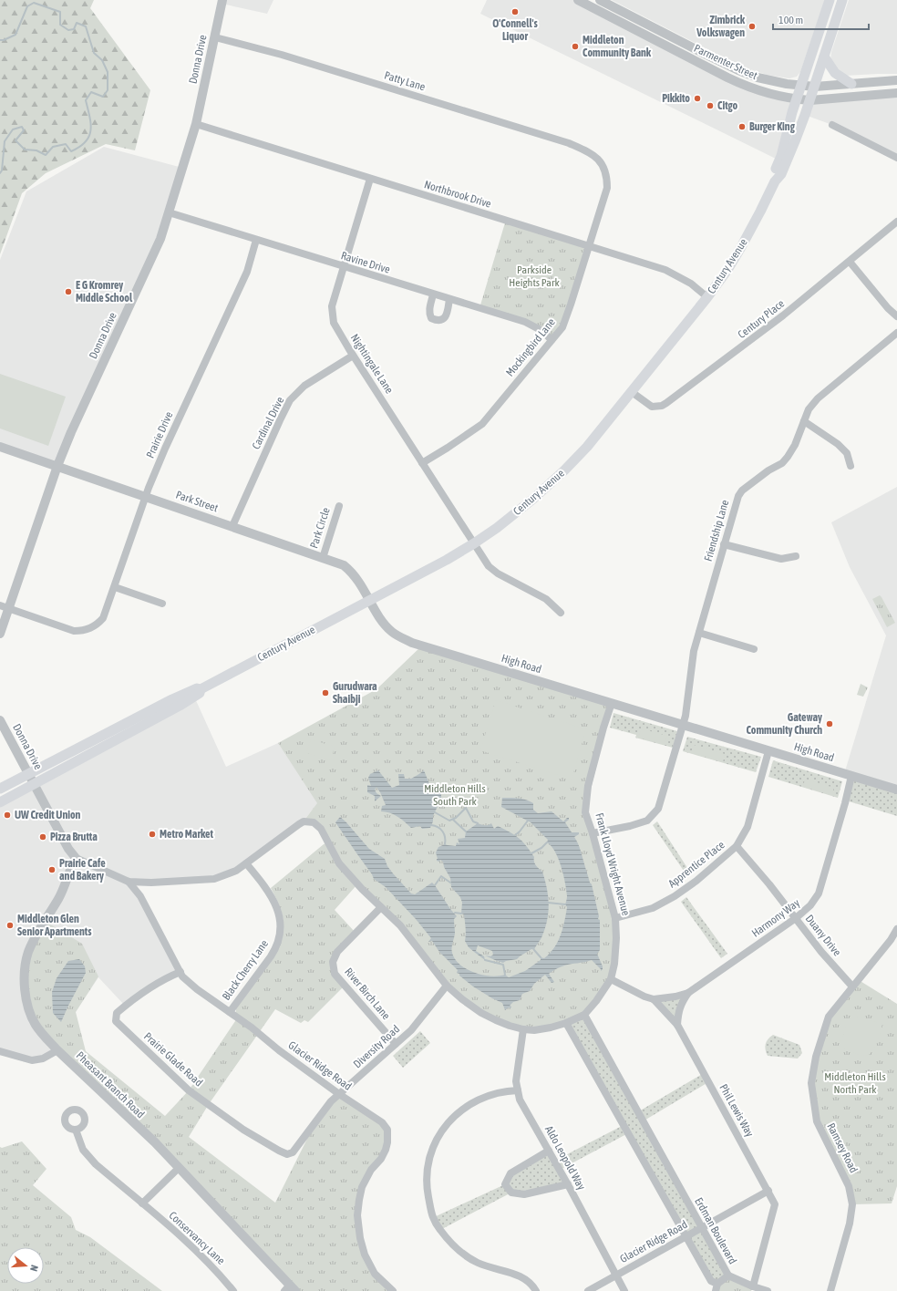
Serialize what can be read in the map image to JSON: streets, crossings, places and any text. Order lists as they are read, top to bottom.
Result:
{
  "streets": {
    "main road": ["Century Avenue"],
    "street": [
      "Donna Drive",
      "Parmenter Street",
      "Patty Lane",
      "Northbrook Drive",
      "Ravine Drive",
      "Century Place",
      "Mockingbird Lane",
      "Nightingale Lane",
      "Cardinal Drive",
      "Prairie Drive",
      "Park Street",
      "Park Circle",
      "Friendship Lane",
      "High Road",
      "Frank Lloyd Wright Avenue",
      "Apprentice Place",
      "Harmony Way",
      "Duany Drive",
      "Black Cherry Lane",
      "River Birch Lane",
      "Diversity Road",
      "Prairie Glade Road",
      "Glacier Ridge Road",
      "Pheasant Branch Road",
      "Phil Lewis Way",
      "Ramsey Road",
      "Aldo Leopold Way",
      "Erdman Boulevard",
      "Conservancy Lane"
    ]
  },
  "crossings": [
    ["Donna Drive", "Patty Lane"],
    ["Donna Drive", "Northbrook Drive"],
    ["Donna Drive", "Ravine Drive"],
    ["Donna Drive", "Century Avenue"],
    ["Donna Drive", "Prairie Drive"],
    ["Donna Drive", "Park Street"],
    ["Parmenter Street", "Century Avenue"],
    ["Patty Lane", "Mockingbird Lane"],
    ["Northbrook Drive", "Century Avenue"],
    ["Northbrook Drive", "Mockingbird Lane"],
    ["Northbrook Drive", "Nightingale Lane"],
    ["Ravine Drive", "Mockingbird Lane"],
    ["Ravine Drive", "Nightingale Lane"],
    ["Ravine Drive", "Prairie Drive"],
    ["Century Avenue", "Century Place"],
    ["Century Avenue", "Nightingale Lane"],
    ["Century Avenue", "Park Street"],
    ["Century Avenue", "High Road"],
    ["Mockingbird Lane", "Nightingale Lane"],
    ["Nightingale Lane", "Cardinal Drive"],
    ["Cardinal Drive", "Park Street"],
    ["Prairie Drive", "Park Street"],
    ["Park Street", "Park Circle"],
    ["Park Street", "High Road"],
    ["Friendship Lane", "High Road"],
    ["High Road", "Frank Lloyd Wright Avenue"],
    ["High Road", "Apprentice Place"],
    ["High Road", "Harmony Way"],
    ["Frank Lloyd Wright Avenue", "Apprentice Place"],
    ["Frank Lloyd Wright Avenue", "Black Cherry Lane"],
    ["Frank Lloyd Wright Avenue", "River Birch Lane"],
    ["Frank Lloyd Wright Avenue", "Diversity Road"],
    ["Frank Lloyd Wright Avenue", "Glacier Ridge Road"],
    ["Frank Lloyd Wright Avenue", "Pheasant Branch Road"],
    ["Frank Lloyd Wright Avenue", "Phil Lewis Way"],
    ["Frank Lloyd Wright Avenue", "Aldo Leopold Way"],
    ["Frank Lloyd Wright Avenue", "Erdman Boulevard"],
    ["Apprentice Place", "Duany Drive"],
    ["Harmony Way", "Duany Drive"],
    ["Harmony Way", "Phil Lewis Way"],
    ["Duany Drive", "Ramsey Road"],
    ["Black Cherry Lane", "Glacier Ridge Road"],
    ["River Birch Lane", "Diversity Road"],
    ["Diversity Road", "Prairie Glade Road"],
    ["Diversity Road", "Glacier Ridge Road"],
    ["Prairie Glade Road", "Glacier Ridge Road"],
    ["Glacier Ridge Road", "Phil Lewis Way"],
    ["Glacier Ridge Road", "Aldo Leopold Way"],
    ["Glacier Ridge Road", "Erdman Boulevard"]
  ],
  "parks": ["Parkside Heights Park", "Middleton Hills South Park", "Middleton Hills North Park"],
  "places": [
    "O'Connell's Liquor",
    "Zimbrick Volkswagen",
    "Middleton Community Bank",
    "Pikkito",
    "Citgo",
    "Burger King",
    "E G Kromrey Middle School",
    "Gurudwara Shaibji",
    "Gateway Community Church",
    "UW Credit Union",
    "Metro Market",
    "Pizza Brutta",
    "Prairie Cafe and Bakery",
    "Middleton Glen Senior Apartments"
  ],
  "scale_bar": "100 m",
  "north": "right"
}
